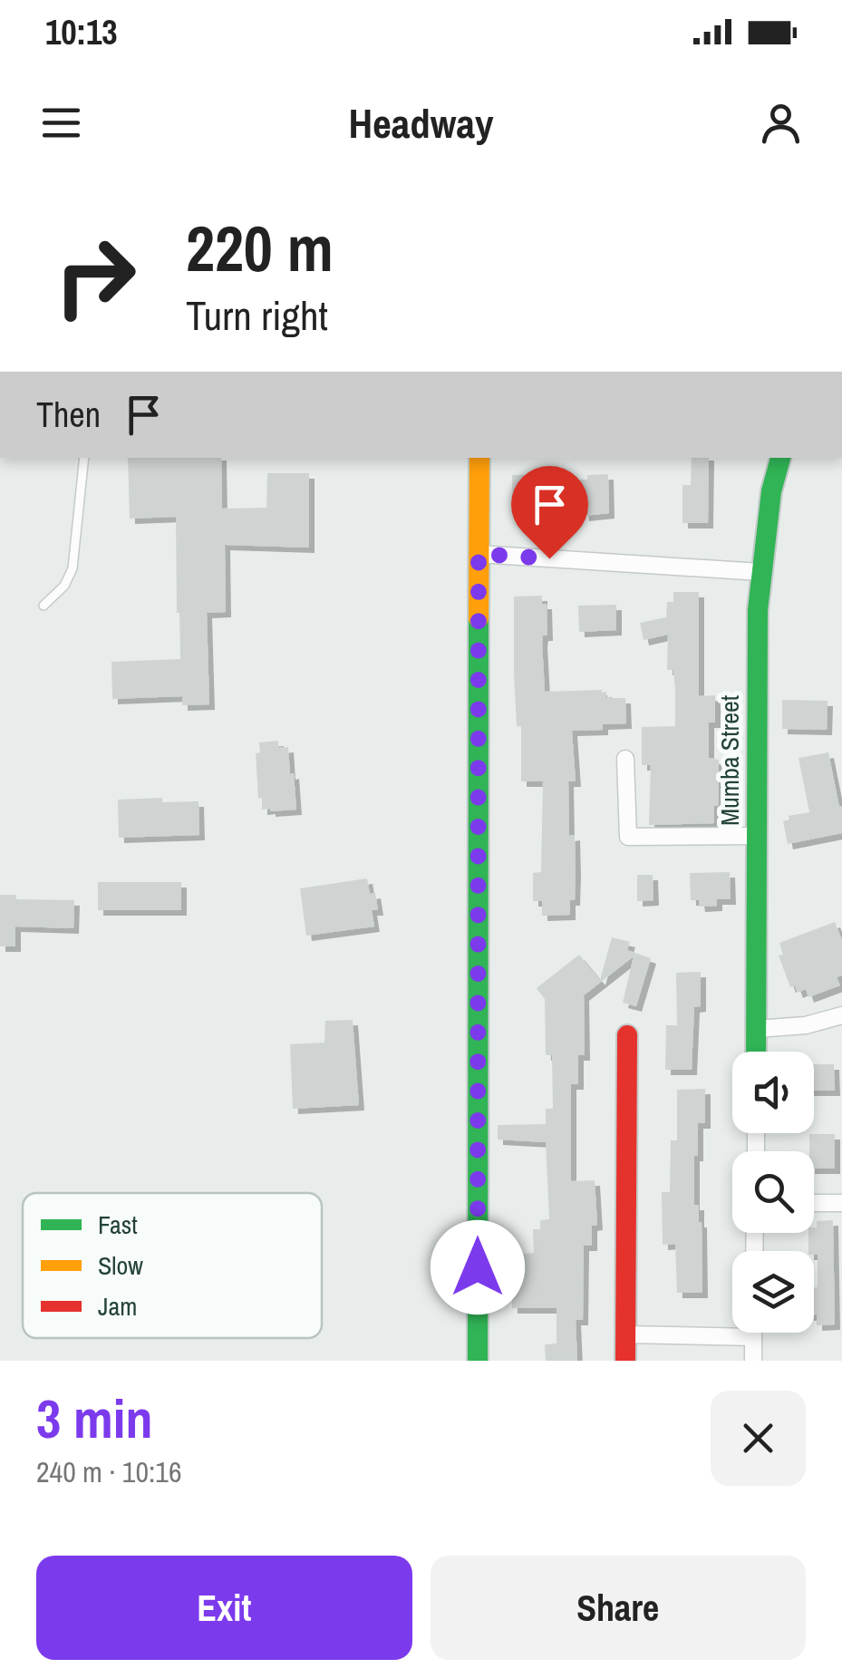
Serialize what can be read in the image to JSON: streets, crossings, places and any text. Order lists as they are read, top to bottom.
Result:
{
  "streets": {
    "street": ["Mumba Street"]
  },
  "legend": ["Fast", "Slow", "Jam"],
  "page": {
    "status": "10:13",
    "header": "Headway",
    "turn": ["220 m", "Turn right"],
    "then": "Then",
    "heading": ["3 min", "240 m · 10:16"],
    "buttons": ["Exit", "Share"]
  }
}
